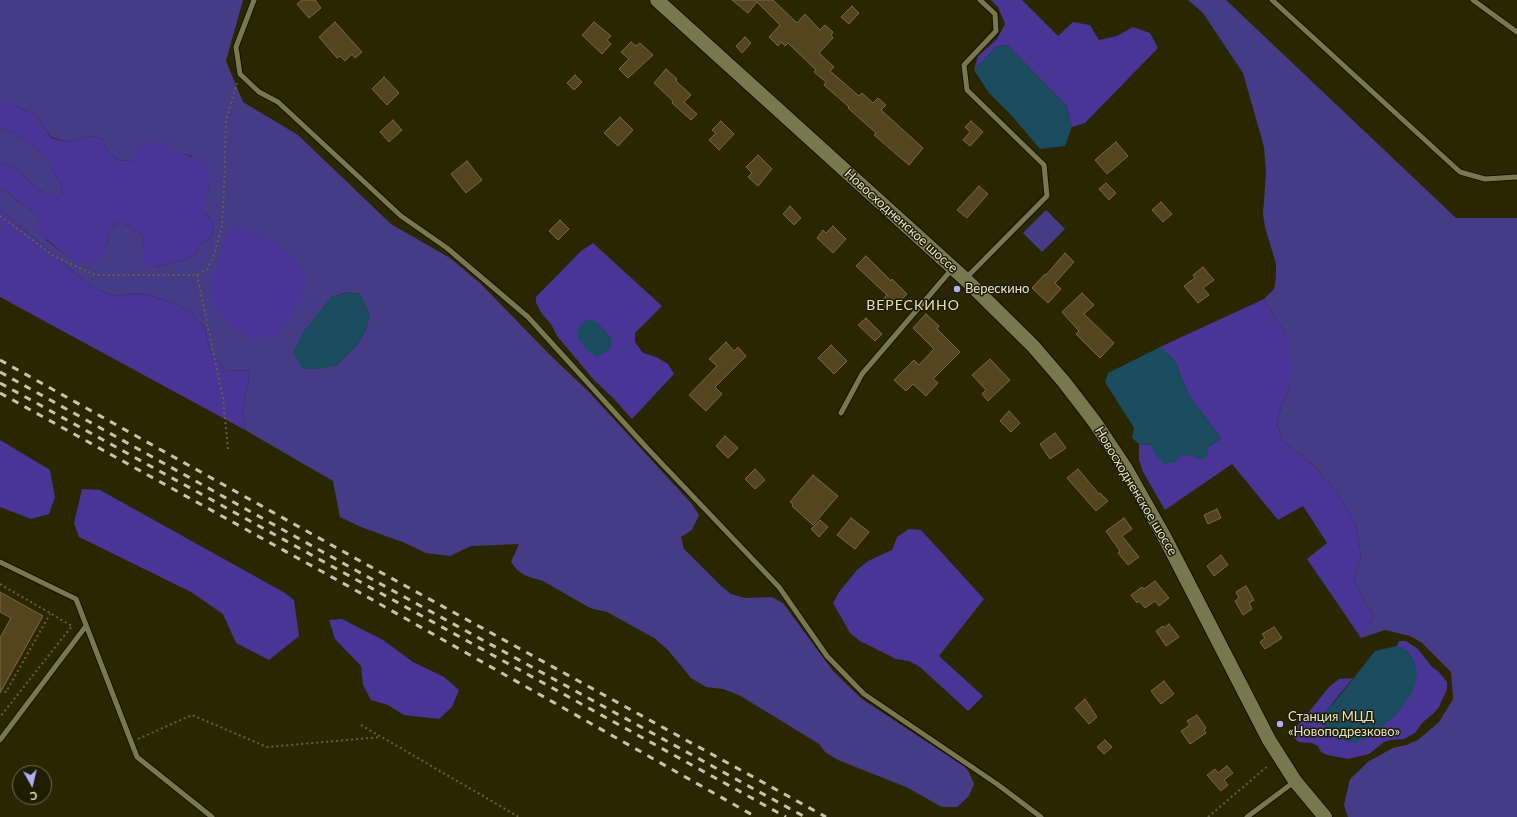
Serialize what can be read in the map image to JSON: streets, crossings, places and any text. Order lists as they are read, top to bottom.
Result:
{
  "streets": {
    "main road": ["Новосходненское шоссе"]
  },
  "districts": ["ВЕРЕСКИНО"],
  "places": ["Верескино", "Станция МЦД «Новоподрезково»"],
  "north": "bottom"
}
